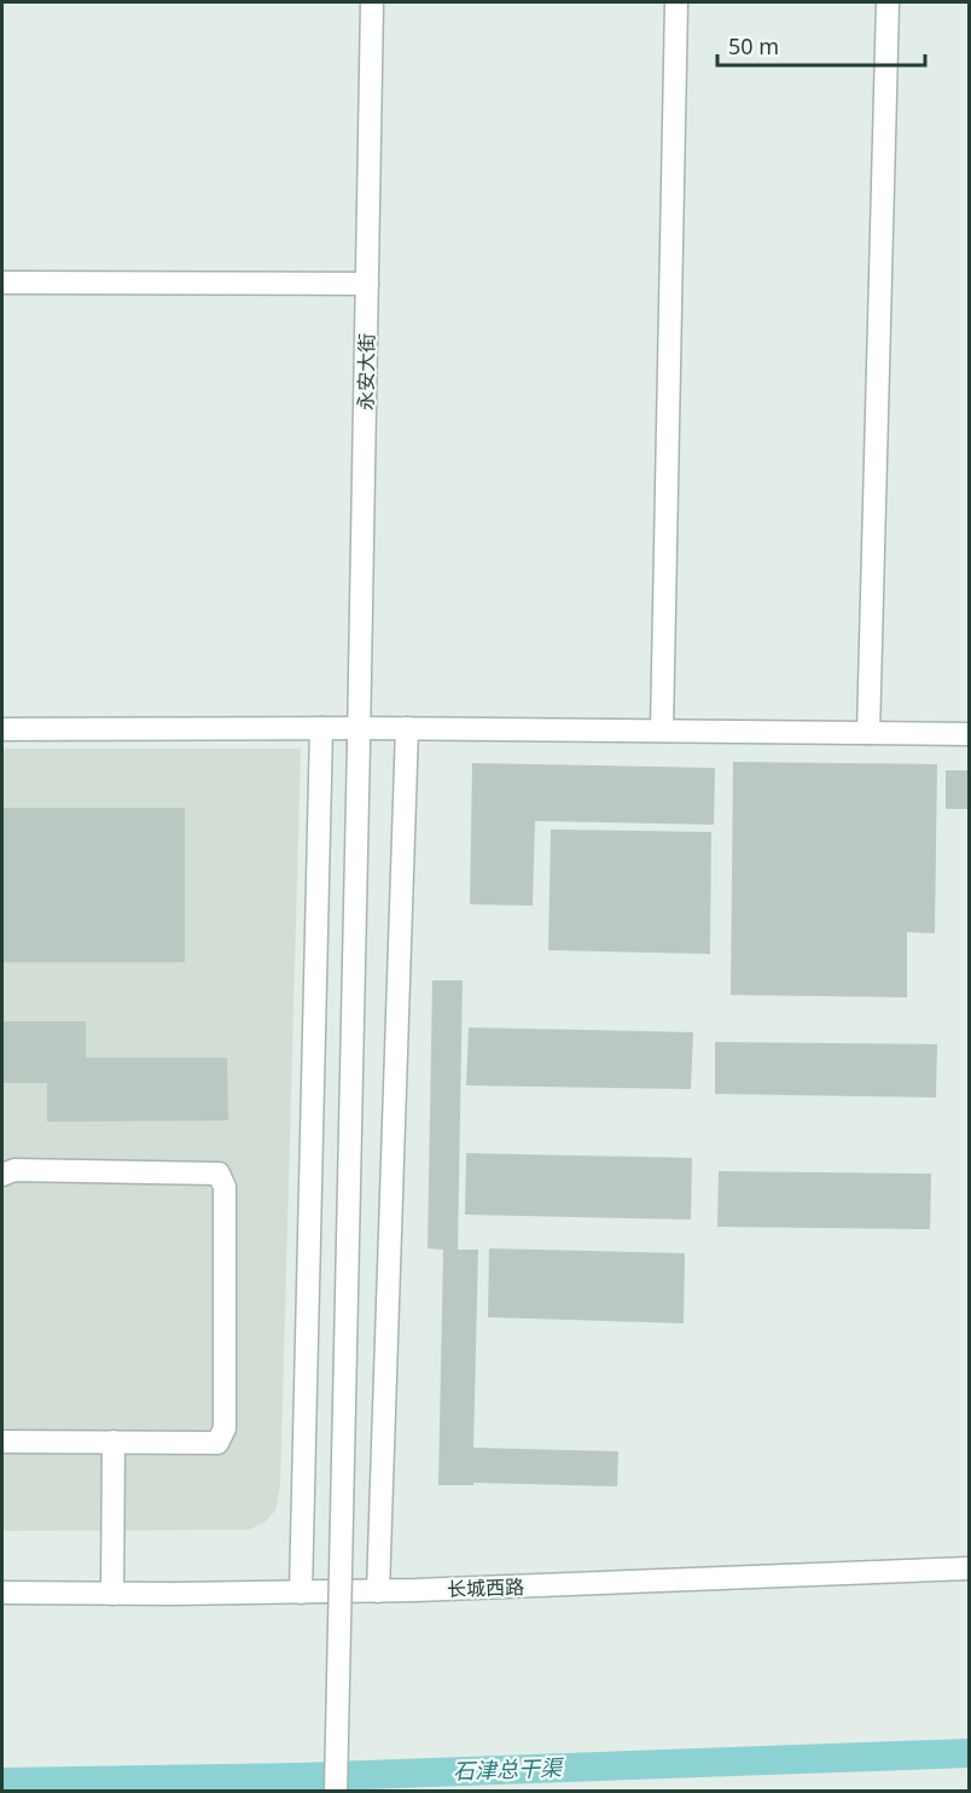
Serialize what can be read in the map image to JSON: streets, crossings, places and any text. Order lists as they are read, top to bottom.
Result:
{
  "streets": {
    "street": ["永安大街", "长城西路"]
  },
  "water": ["石津总干渠"],
  "scale_bar": "50 m"
}
